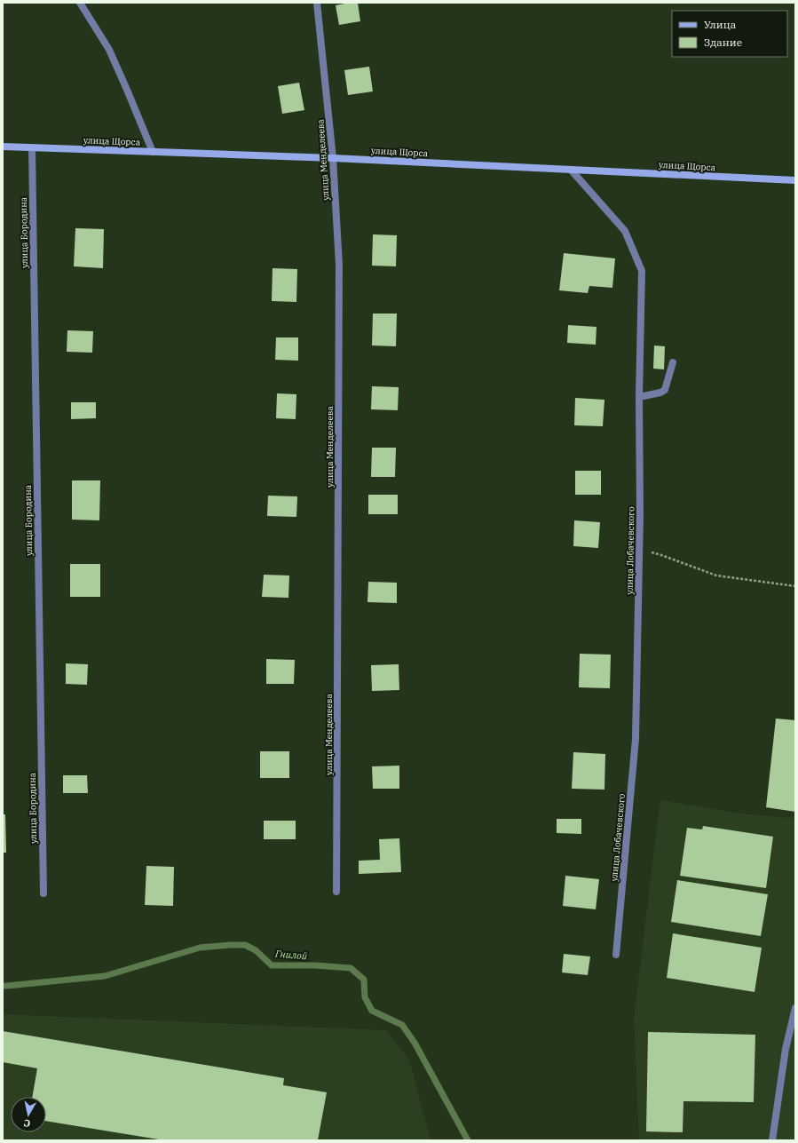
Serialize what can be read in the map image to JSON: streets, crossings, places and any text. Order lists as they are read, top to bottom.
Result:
{
  "streets": {
    "main road": ["улица Щорса"],
    "street": ["улица Менделеева", "улица Бородина", "улица Лобачевского"]
  },
  "crossings": [
    ["улица Щорса", "улица Менделеева"],
    ["улица Щорса", "улица Бородина"],
    ["улица Щорса", "улица Лобачевского"]
  ],
  "water": ["Гнилой"],
  "legend": ["Улица", "Здание"],
  "north": "bottom"
}
